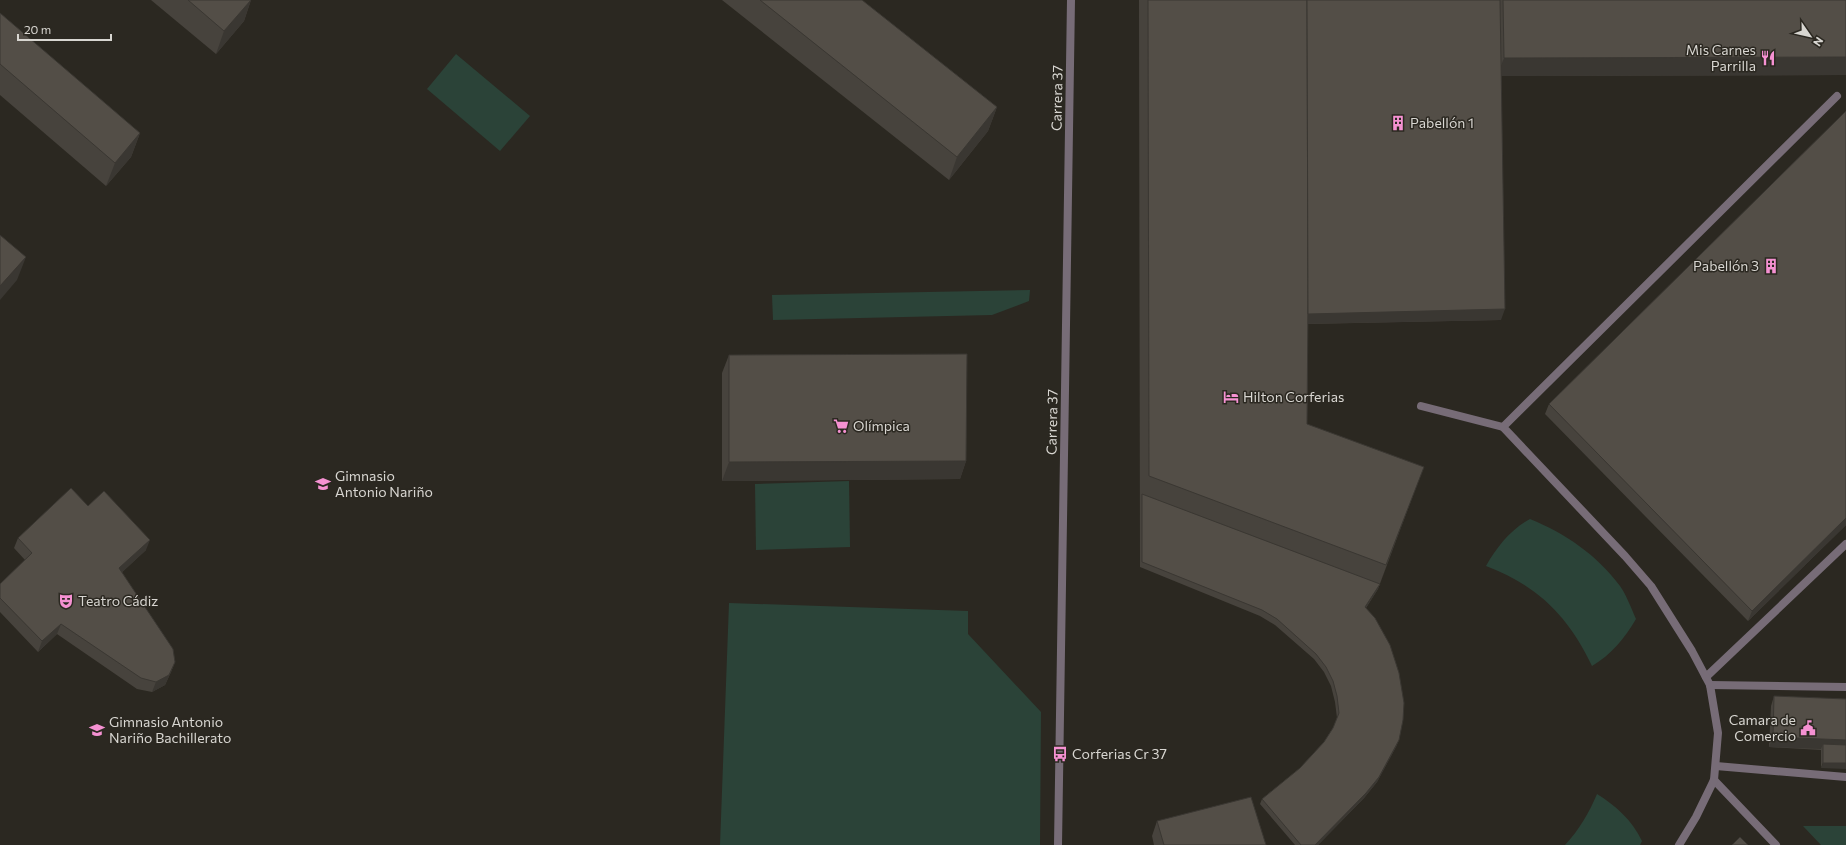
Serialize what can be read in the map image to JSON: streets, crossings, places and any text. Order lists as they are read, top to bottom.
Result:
{
  "streets": {
    "street": ["Carrera 37"]
  },
  "places": {
    "restaurant": ["Mis Carnes Parrilla"],
    "building": ["Pabellón 1", "Pabellón 3"],
    "hotel": ["Hilton Corferias"],
    "supermarket": ["Olímpica"],
    "school or university": ["Gimnasio Antonio Nariño", "Gimnasio Antonio Nariño Bachillerato"],
    "theatre": ["Teatro Cádiz"],
    "public building": ["Camara de Comercio"],
    "bus stop": ["Corferias Cr 37"]
  },
  "scale_bar": "20 m",
  "north": "bottom right"
}
